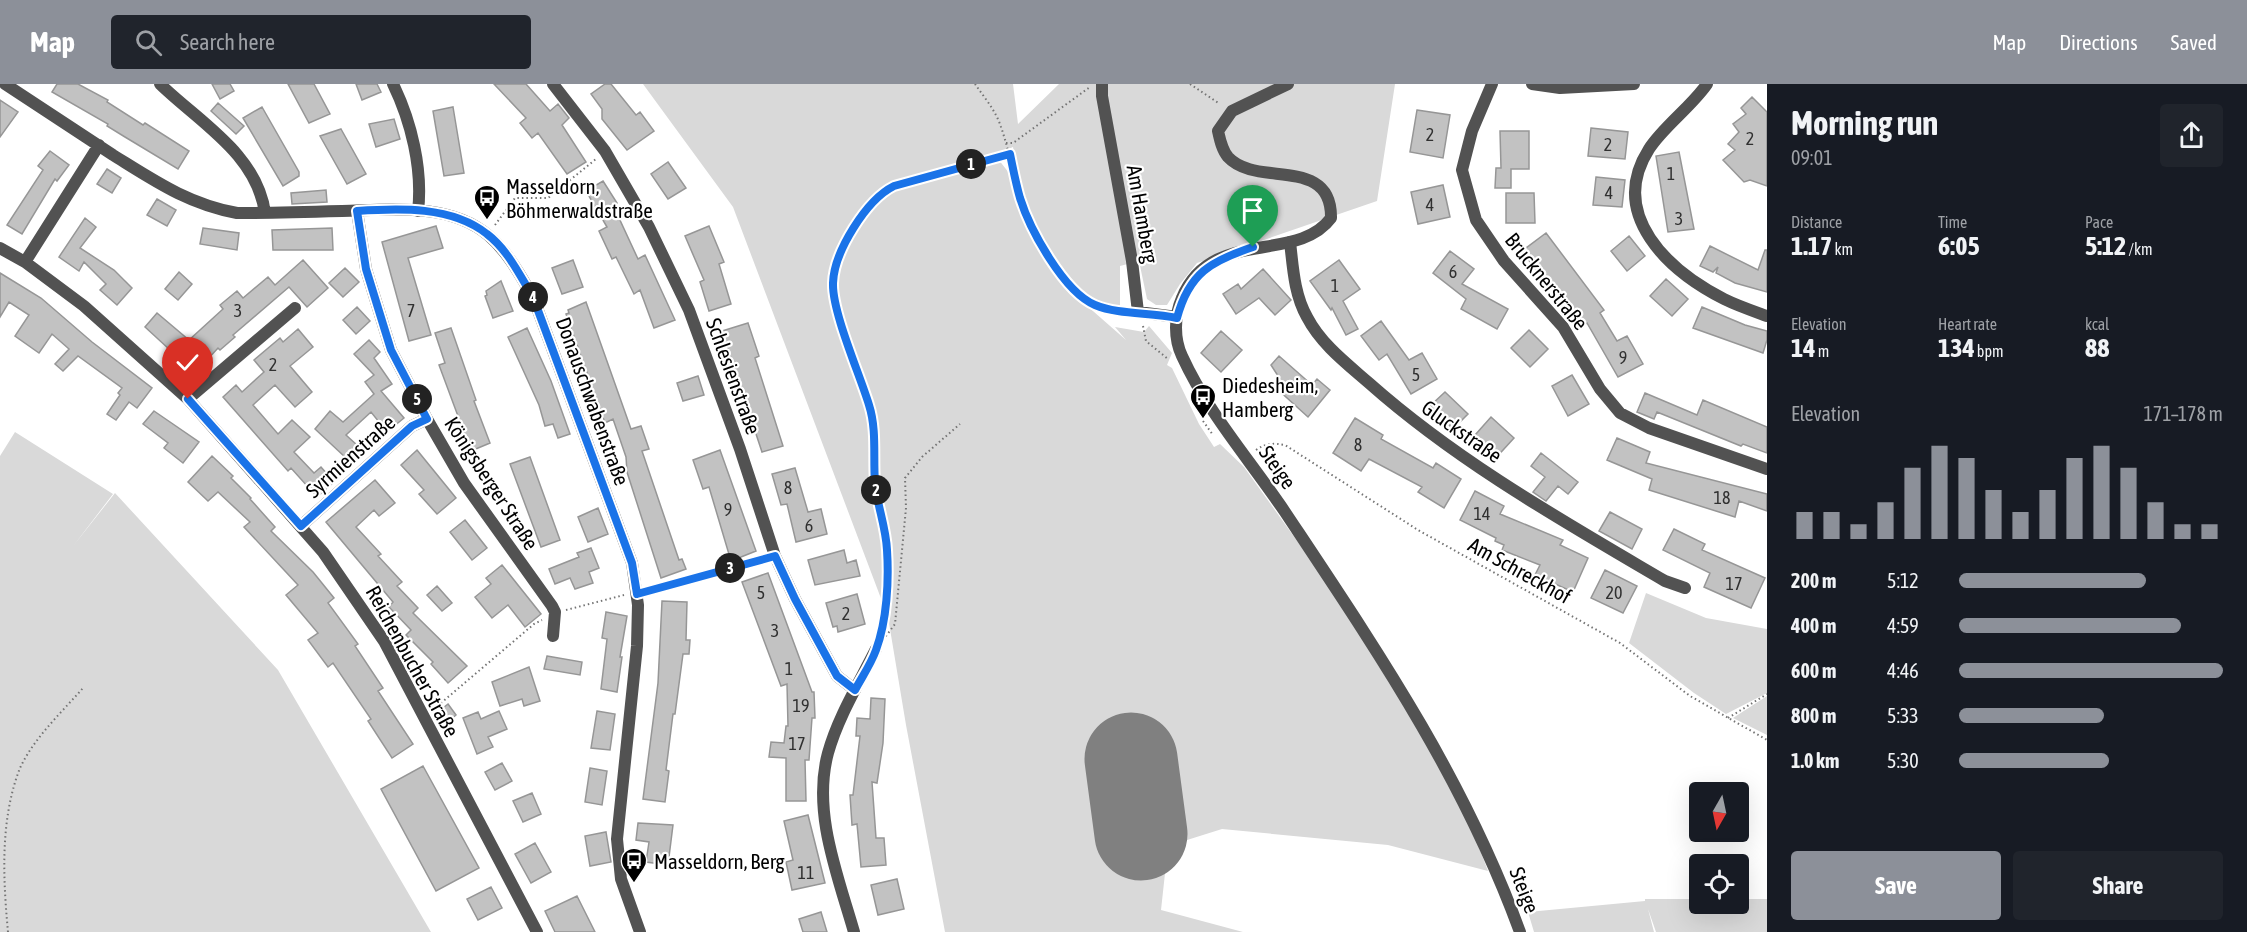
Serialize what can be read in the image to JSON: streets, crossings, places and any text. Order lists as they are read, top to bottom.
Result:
{
  "streets": {
    "street": [
      "Am Hamberg",
      "Brucknerstraße",
      "Schlesienstraße",
      "Donauschwabenstraße",
      "Gluckstraße",
      "Syrmienstraße",
      "Steige",
      "Königsberger Straße",
      "Reichenbucher Straße"
    ],
    "path": ["Am Schreckhof"]
  },
  "crossings": [
    ["Donauschwabenstraße", "Königsberger Straße"],
    ["Gluckstraße", "Steige"],
    ["Syrmienstraße", "Königsberger Straße"],
    ["Syrmienstraße", "Reichenbucher Straße"]
  ],
  "places": {
    "bus stop": ["Masseldorn, Böhmerwaldstraße", "Diedesheim, Hamberg", "Masseldorn, Berg"]
  },
  "house_numbers": [
    "2",
    "2",
    "2",
    "1",
    "4",
    "4",
    "3",
    "6",
    "1",
    "3",
    "7",
    "9",
    "2",
    "5",
    "8",
    "8",
    "18",
    "9",
    "14",
    "6",
    "17",
    "5",
    "20",
    "2",
    "3",
    "1",
    "19",
    "17",
    "11"
  ],
  "north": "bottom",
  "page": {
    "header": "Map",
    "search": "Search here",
    "nav": ["Map", "Directions", "Saved"],
    "heading": ["Morning run", "09:01"],
    "pins": [
      "1",
      "4",
      "5",
      "2",
      "3"
    ],
    "stats": [
      ["Distance", "1.17 km"],
      ["Time", "6:05"],
      ["Pace", "5:12 /km"],
      ["Elevation", "14 m"],
      ["Heart rate", "134 bpm"],
      ["kcal", "88"]
    ],
    "chart": ["Elevation", "171–178 m"],
    "list": [
      {
        "name": "200 m",
        "note": "5:12"
      },
      {
        "name": "400 m",
        "note": "4:59"
      },
      {
        "name": "600 m",
        "note": "4:46"
      },
      {
        "name": "800 m",
        "note": "5:33"
      },
      {
        "name": "1.0 km",
        "note": "5:30"
      }
    ],
    "buttons": ["Save", "Share"]
  }
}
